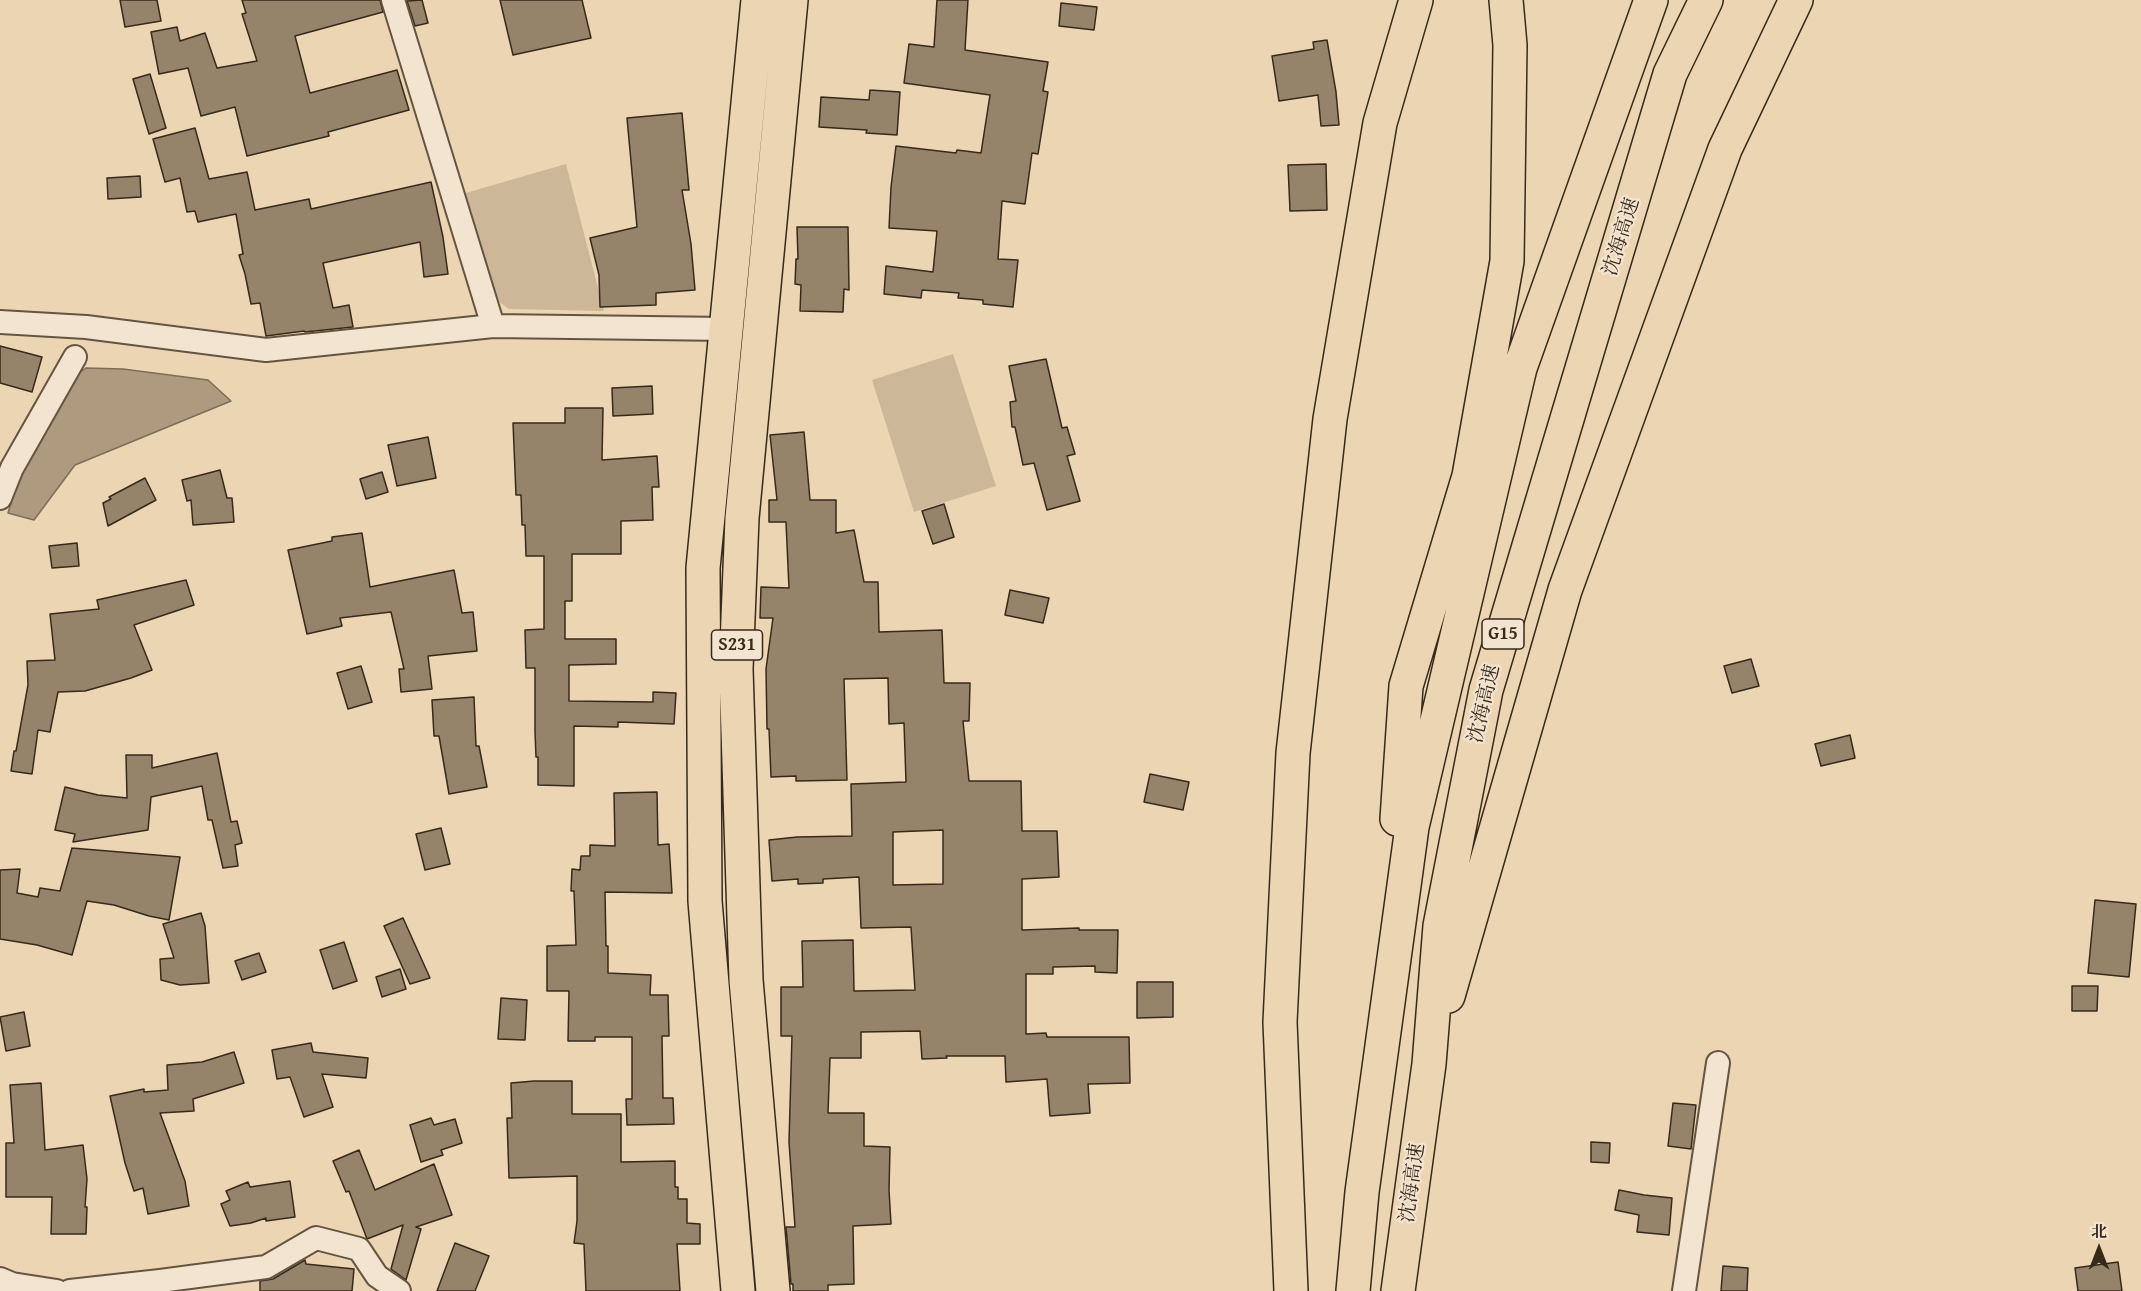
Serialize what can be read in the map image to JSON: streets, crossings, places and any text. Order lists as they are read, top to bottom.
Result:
{
  "streets": {
    "main road": ["沈海高速", "G15", "S231"]
  },
  "north": "top"
}
